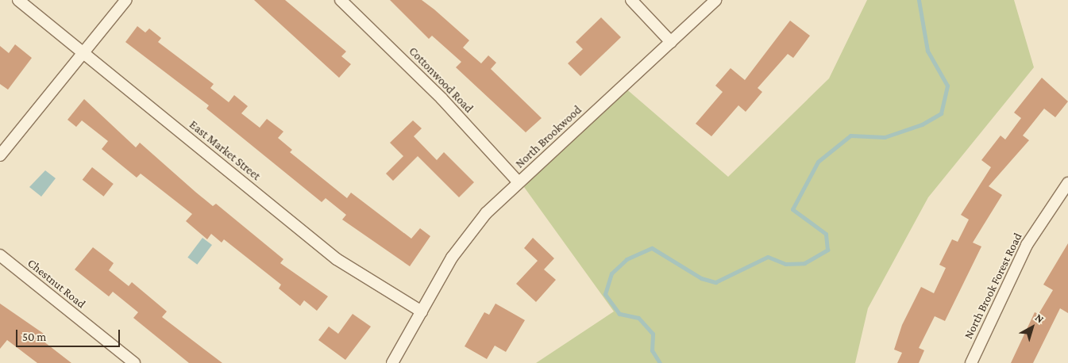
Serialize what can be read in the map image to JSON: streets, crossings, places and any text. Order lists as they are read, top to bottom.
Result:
{
  "streets": {
    "street": [
      "Cottonwood Road",
      "North Brookwood",
      "East Market Street",
      "Chestnut Road",
      "North Brook Forest Road"
    ]
  },
  "crossings": [
    ["Cottonwood Road", "North Brookwood"],
    ["North Brookwood", "East Market Street"]
  ],
  "scale_bar": "50 m",
  "north": "top right"
}
